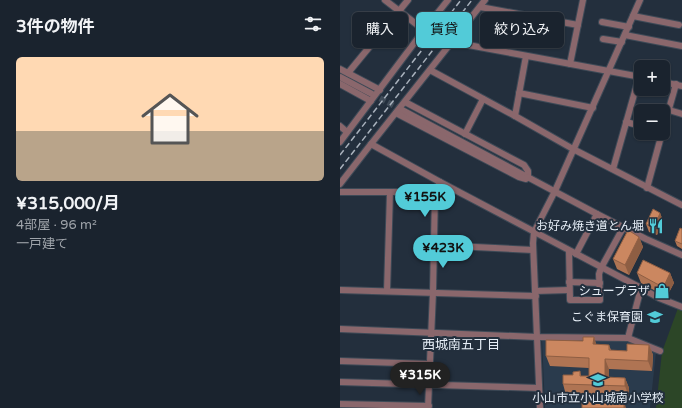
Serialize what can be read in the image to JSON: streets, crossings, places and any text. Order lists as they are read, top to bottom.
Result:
{
  "districts": ["西城南五丁目"],
  "places": {
    "restaurant": ["お好み焼き道とん堀"],
    "shop": ["シュープラザ"],
    "school or university": ["こぐま保育園", "小山市立小山城南小学校"]
  },
  "page": {
    "heading": "3件の物件",
    "chip": ["購入", "賃貸", "絞り込み"],
    "list": [
      {
        "name": "¥315,000/月",
        "note": "4部屋 · 96 m² · 一戸建て"
      }
    ],
    "map_buttons": ["+", "−"],
    "price": ["¥155K", "¥423K", "¥315K"]
  }
}
